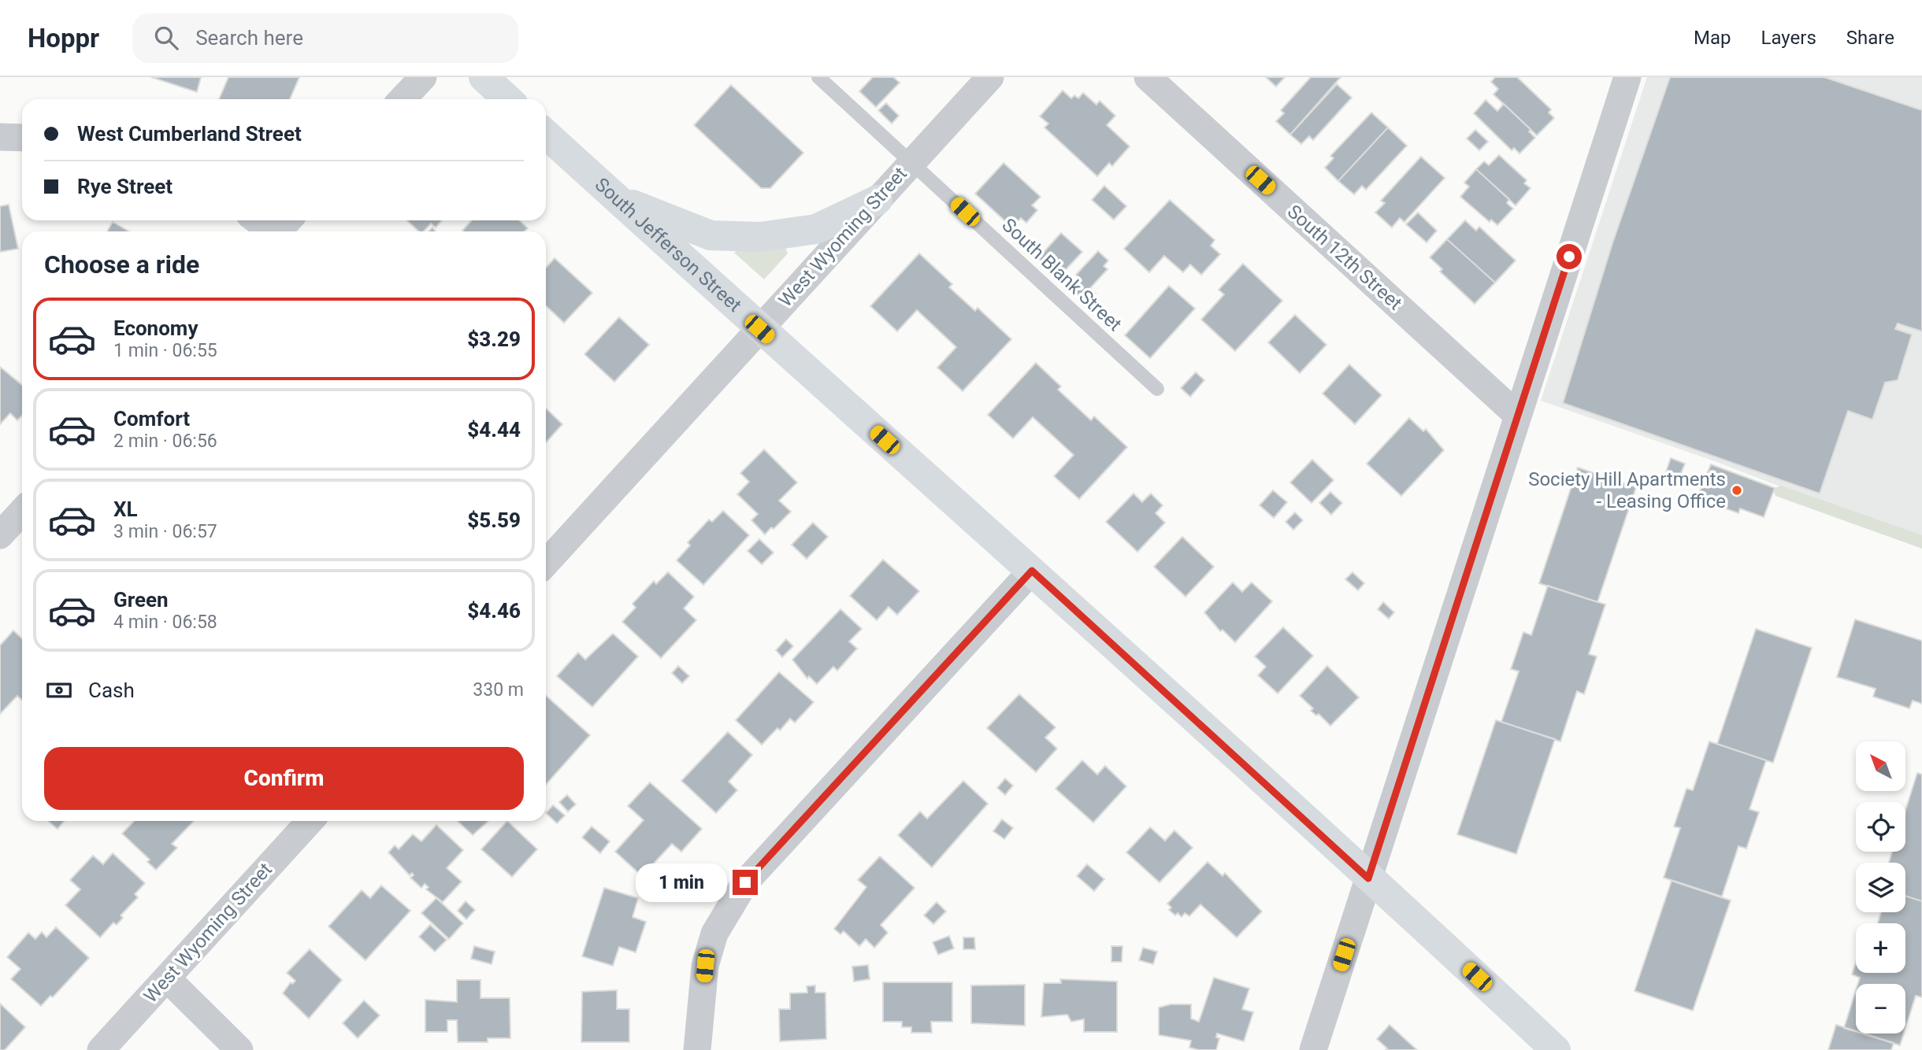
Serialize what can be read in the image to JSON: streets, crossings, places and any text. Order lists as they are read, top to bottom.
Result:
{
  "streets": {
    "main road": ["South Jefferson Street"],
    "street": ["West Wyoming Street", "South 12th Street"],
    "lane": ["South Blank Street"]
  },
  "crossings": [
    ["West Wyoming Street", "South Jefferson Street"],
    ["West Wyoming Street", "South Blank Street"]
  ],
  "places": ["Society Hill Apartments - Leasing Office"],
  "north": "top left",
  "page": {
    "header": "Hoppr",
    "search": "Search here",
    "nav": ["Map", "Layers", "Share"],
    "banner": ["West Cumberland Street", "Rye Street"],
    "heading": "Choose a ride",
    "list": [
      {
        "name": "Economy",
        "note": "1 min · 06:55",
        "value": "$3.29"
      },
      {
        "name": "Comfort",
        "note": "2 min · 06:56",
        "value": "$4.44"
      },
      {
        "name": "XL",
        "note": "3 min · 06:57",
        "value": "$5.59"
      },
      {
        "name": "Green",
        "note": "4 min · 06:58",
        "value": "$4.46"
      }
    ],
    "pay": ["Cash", "330 m"],
    "buttons": "Confirm",
    "map_buttons": ["+", "−"],
    "bubble": "1 min"
  }
}
